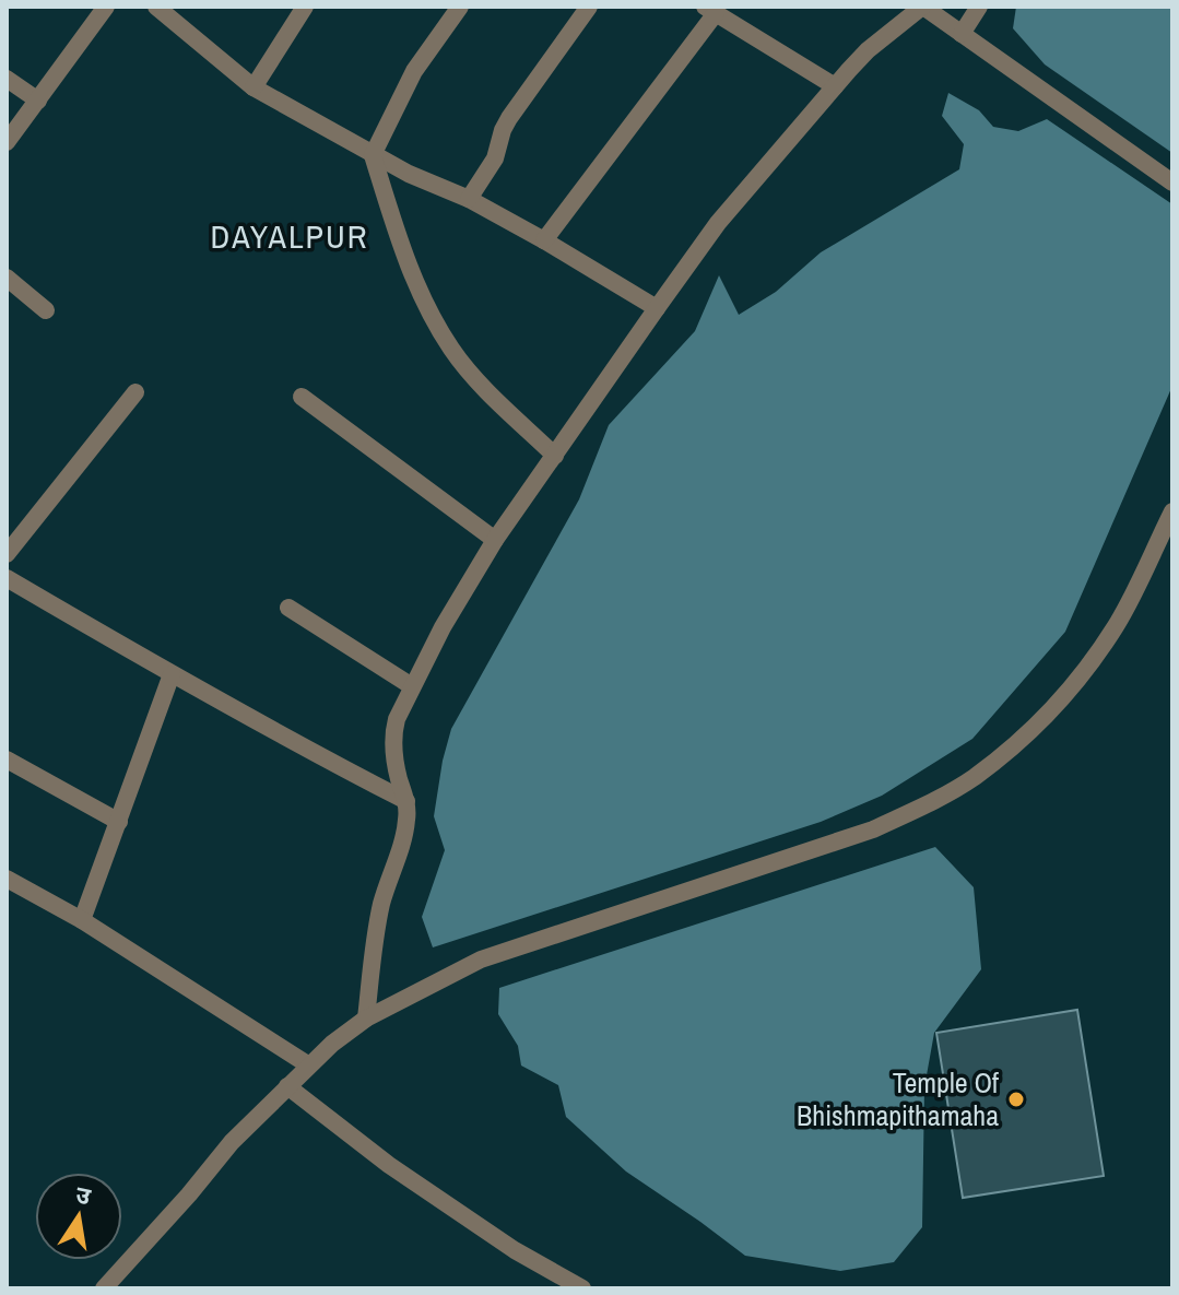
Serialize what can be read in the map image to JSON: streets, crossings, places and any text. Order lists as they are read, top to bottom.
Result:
{
  "districts": ["DAYALPUR"],
  "places": ["Temple Of Bhishmapithamaha"],
  "north": "top"
}
